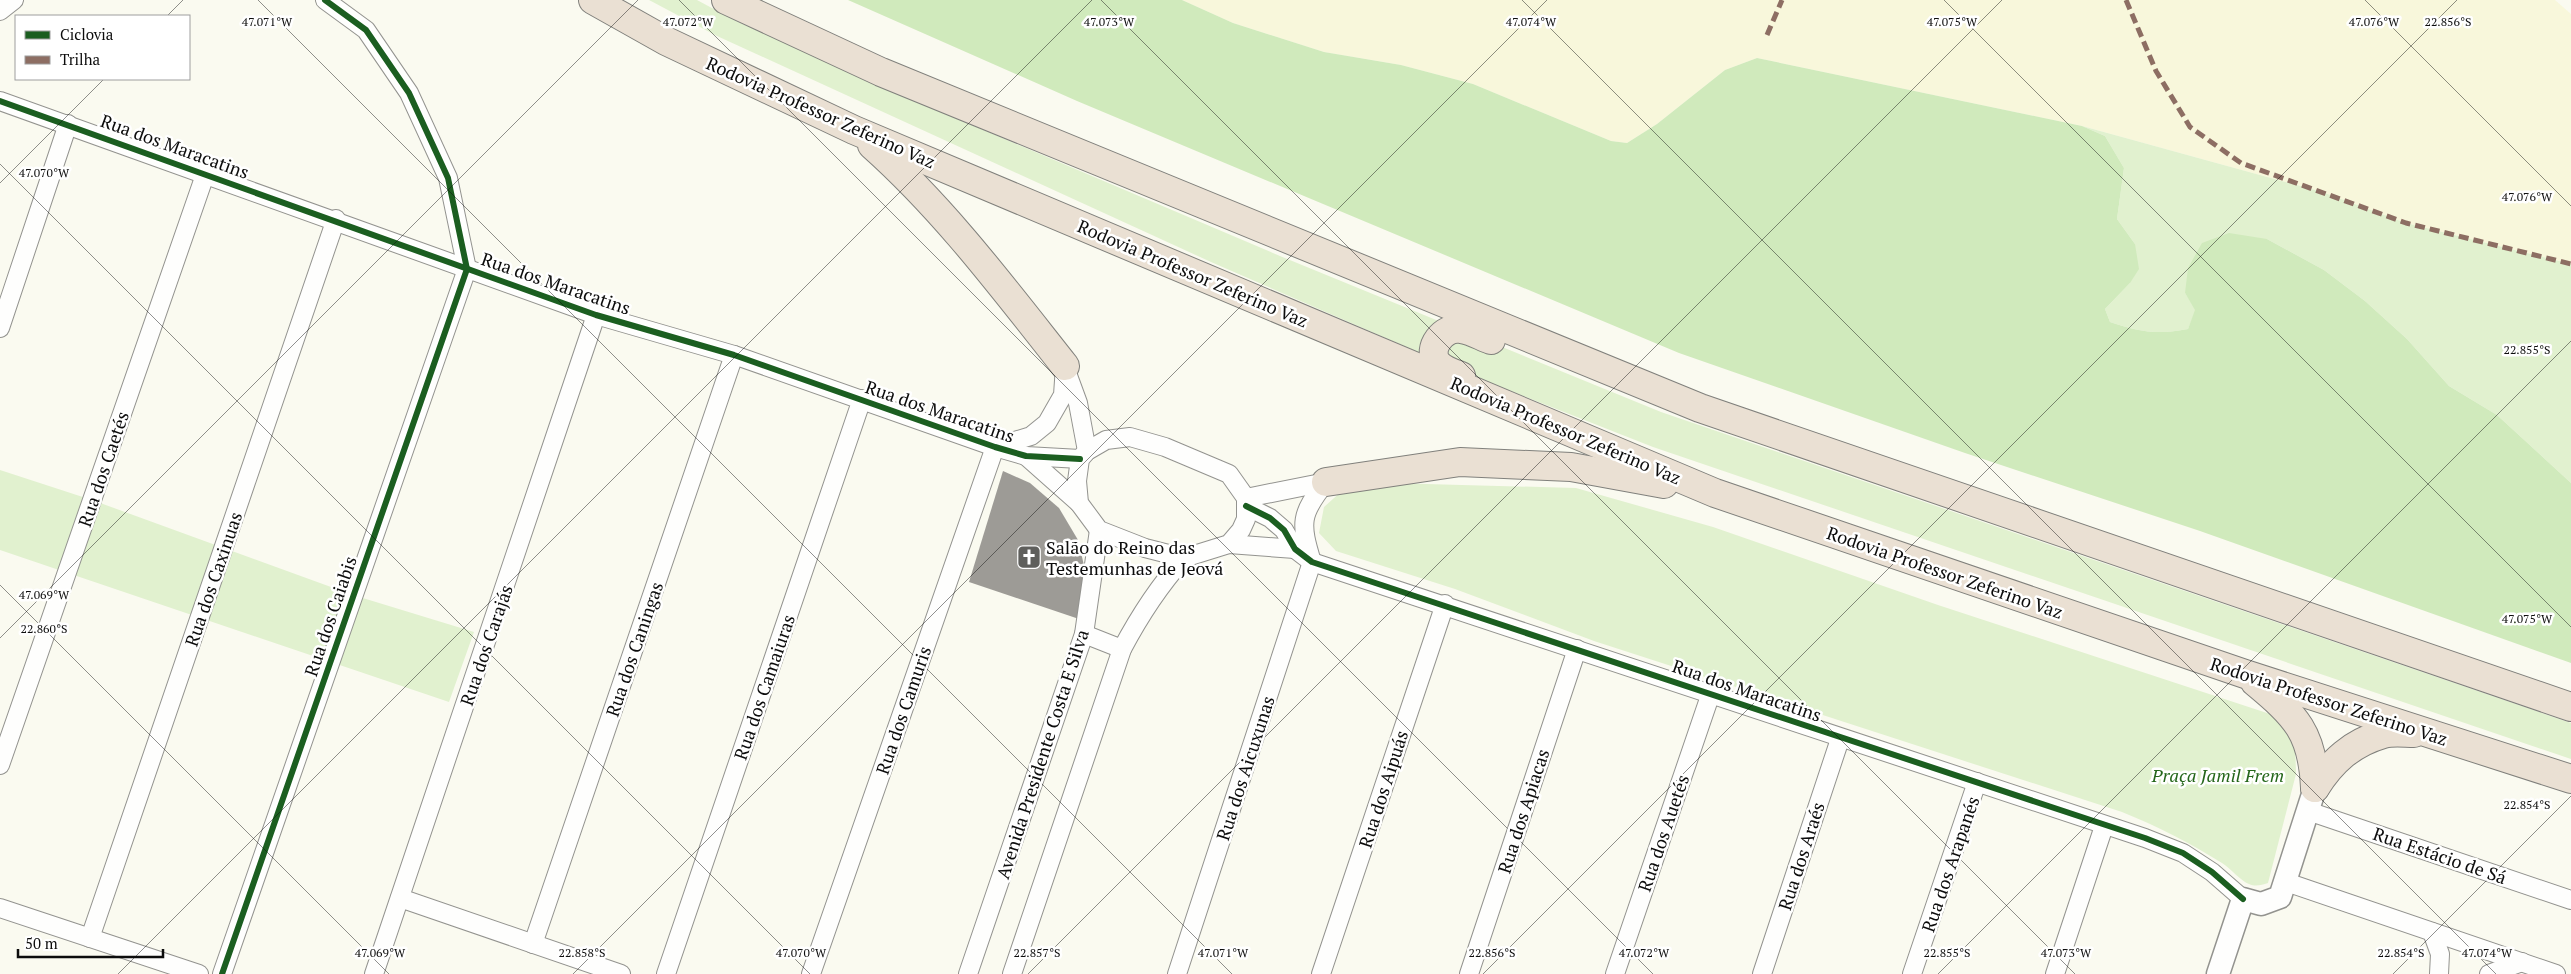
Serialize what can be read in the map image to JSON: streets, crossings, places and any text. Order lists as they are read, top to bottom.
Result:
{
  "streets": {
    "highway": ["Rodovia Professor Zeferino Vaz"],
    "street": [
      "Rua dos Maracatins",
      "Rua dos Caetés",
      "Rua dos Caxinuas",
      "Rua dos Caiabis",
      "Rua dos Carajás",
      "Rua dos Caningas",
      "Rua dos Camaiuras",
      "Rua dos Camuris",
      "Avenida Presidente Costa E Silva",
      "Rua dos Aicuxunas",
      "Rua dos Aipuás",
      "Rua dos Apiacas",
      "Rua dos Auetés",
      "Rua Estácio de Sá",
      "Rua dos Araés",
      "Rua dos Arapanés"
    ]
  },
  "crossings": [
    ["Rua dos Maracatins", "Rua dos Caetés"],
    ["Rua dos Maracatins", "Rua dos Caxinuas"],
    ["Rua dos Maracatins", "Rua dos Caiabis"],
    ["Rua dos Maracatins", "Rua dos Carajás"],
    ["Rua dos Maracatins", "Rua dos Caningas"],
    ["Rua dos Maracatins", "Rua dos Camaiuras"],
    ["Rua dos Maracatins", "Rua dos Camuris"],
    ["Rua dos Maracatins", "Avenida Presidente Costa E Silva"],
    ["Rua dos Maracatins", "Rua dos Aicuxunas"],
    ["Rua dos Maracatins", "Rua dos Aipuás"],
    ["Rua dos Maracatins", "Rua dos Apiacas"],
    ["Rua dos Maracatins", "Rua dos Auetés"],
    ["Rua dos Maracatins", "Rua dos Araés"],
    ["Rua dos Maracatins", "Rua dos Arapanés"]
  ],
  "parks": ["Praça Jamil Frem"],
  "places": {
    "church": ["Salão do Reino das Testemunhas de Jeová"]
  },
  "legend": ["Ciclovia", "Trilha"],
  "scale_bar": "50 m",
  "coordinates": [
    "47.073°W",
    "47.071°W",
    "47.072°W",
    "47.074°W",
    "47.075°W",
    "47.076°W",
    "22.856°S",
    "47.070°W",
    "22.855°S",
    "47.069°W",
    "22.860°S",
    "22.854°S",
    "22.858°S",
    "22.857°S"
  ]
}
